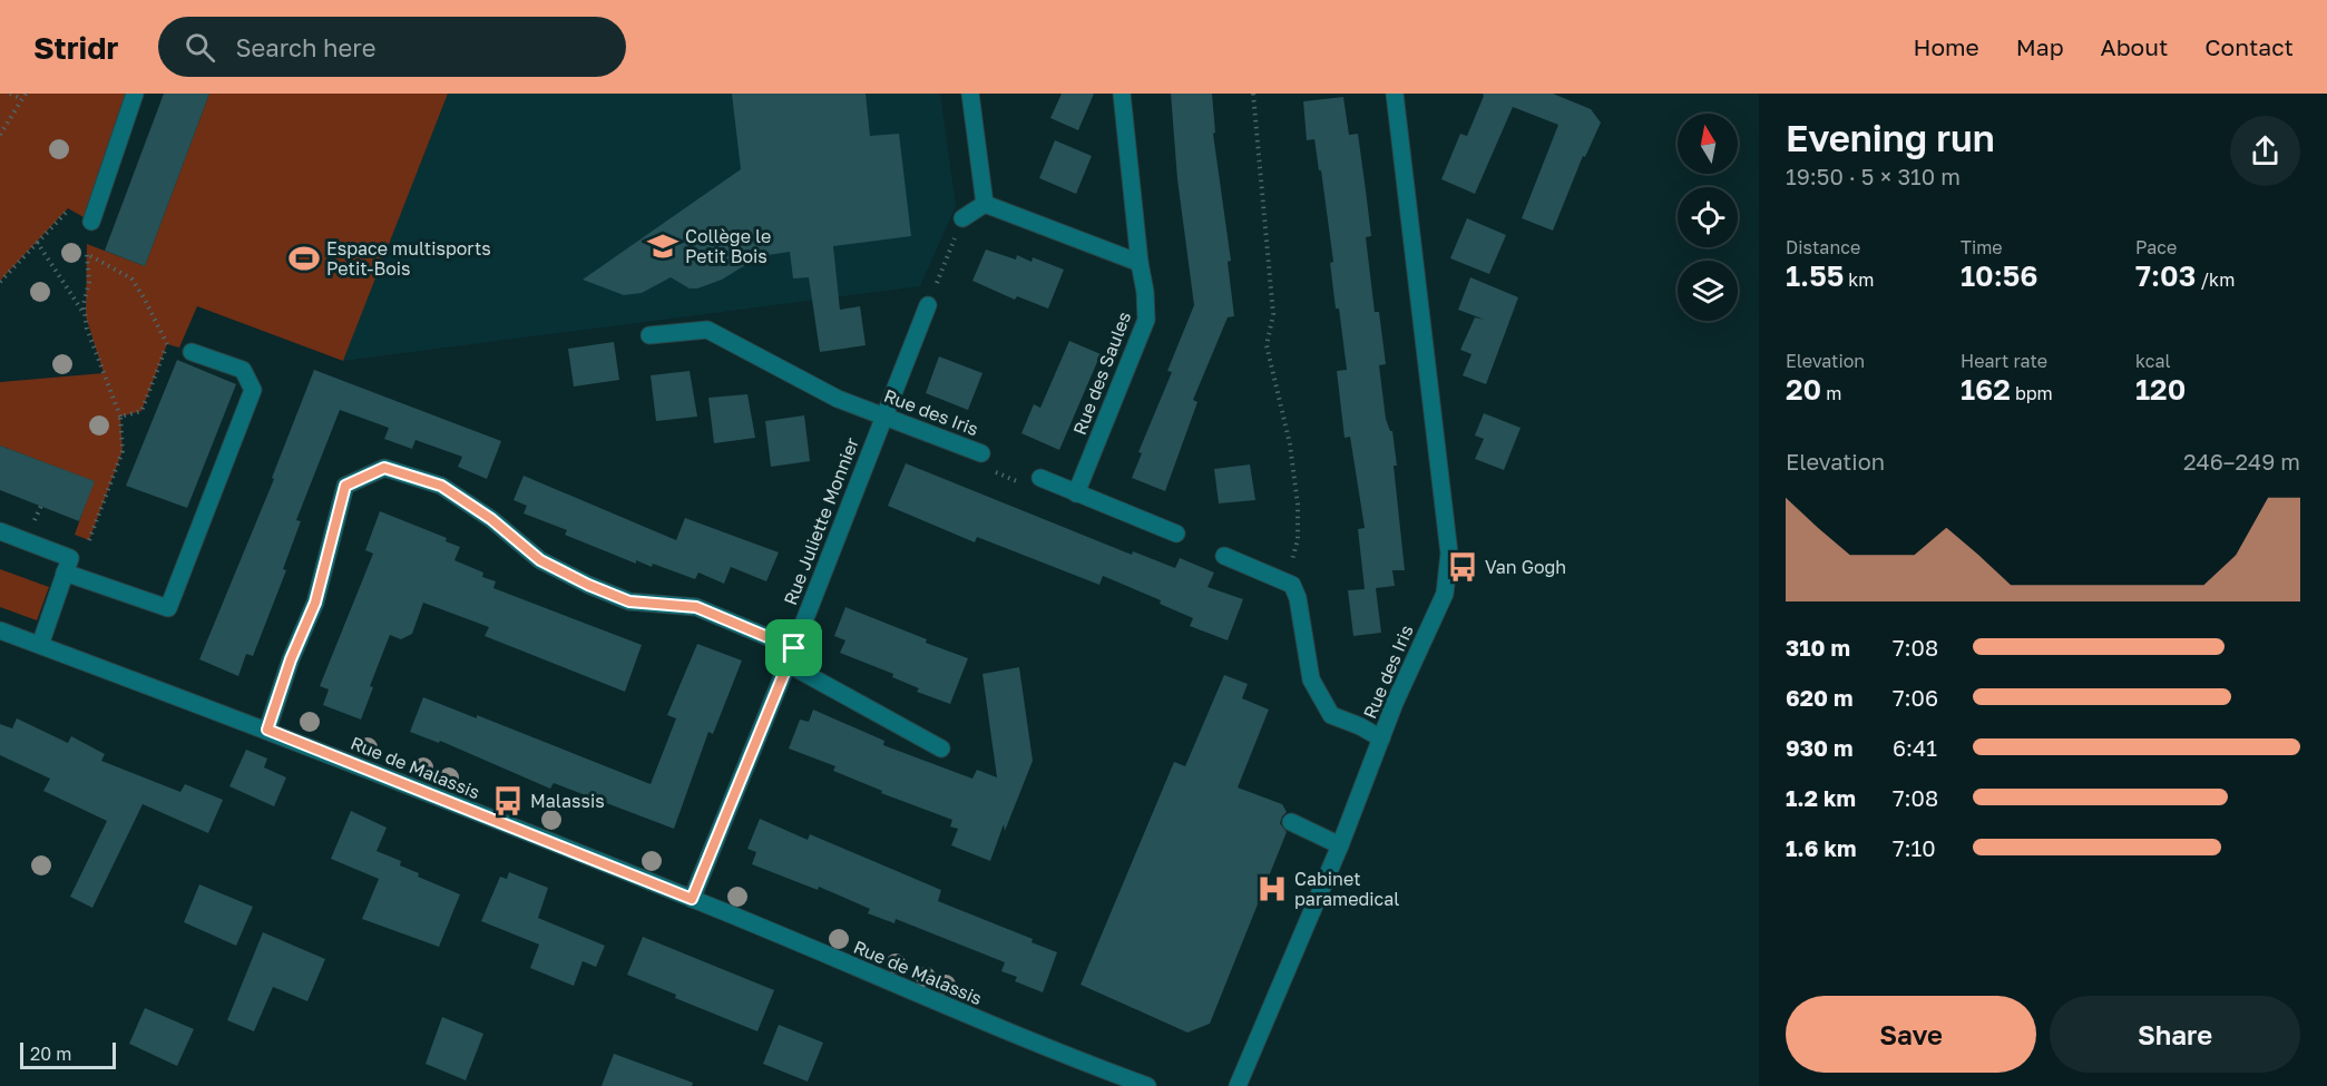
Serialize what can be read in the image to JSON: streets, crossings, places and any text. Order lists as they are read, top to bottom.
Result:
{
  "streets": {
    "street": [
      "Rue des Saules",
      "Rue des Iris",
      "Rue Juliette Monnier",
      "Rue de Malassis"
    ]
  },
  "crossings": [
    ["Rue des Iris", "Rue Juliette Monnier"],
    ["Rue Juliette Monnier", "Rue de Malassis"]
  ],
  "places": {
    "school or university": ["Collège le Petit Bois"],
    "sports": ["Espace multisports Petit-Bois"],
    "bus stop": ["Van Gogh", "Malassis"],
    "hospital": ["Cabinet paramedical"]
  },
  "scale_bar": "20 m",
  "north": "top",
  "page": {
    "header": "Stridr",
    "search": "Search here",
    "nav": [
      "Home",
      "Map",
      "About",
      "Contact"
    ],
    "heading": ["Evening run", "19:50 · 5 × 310 m"],
    "stats": [
      ["Distance", "1.55 km"],
      ["Time", "10:56"],
      ["Pace", "7:03 /km"],
      ["Elevation", "20 m"],
      ["Heart rate", "162 bpm"],
      ["kcal", "120"]
    ],
    "chart": ["Elevation", "246–249 m"],
    "list": [
      {
        "name": "310 m",
        "note": "7:08"
      },
      {
        "name": "620 m",
        "note": "7:06"
      },
      {
        "name": "930 m",
        "note": "6:41"
      },
      {
        "name": "1.2 km",
        "note": "7:08"
      },
      {
        "name": "1.6 km",
        "note": "7:10"
      }
    ],
    "buttons": ["Save", "Share"],
    "scale": "20 m"
  }
}
